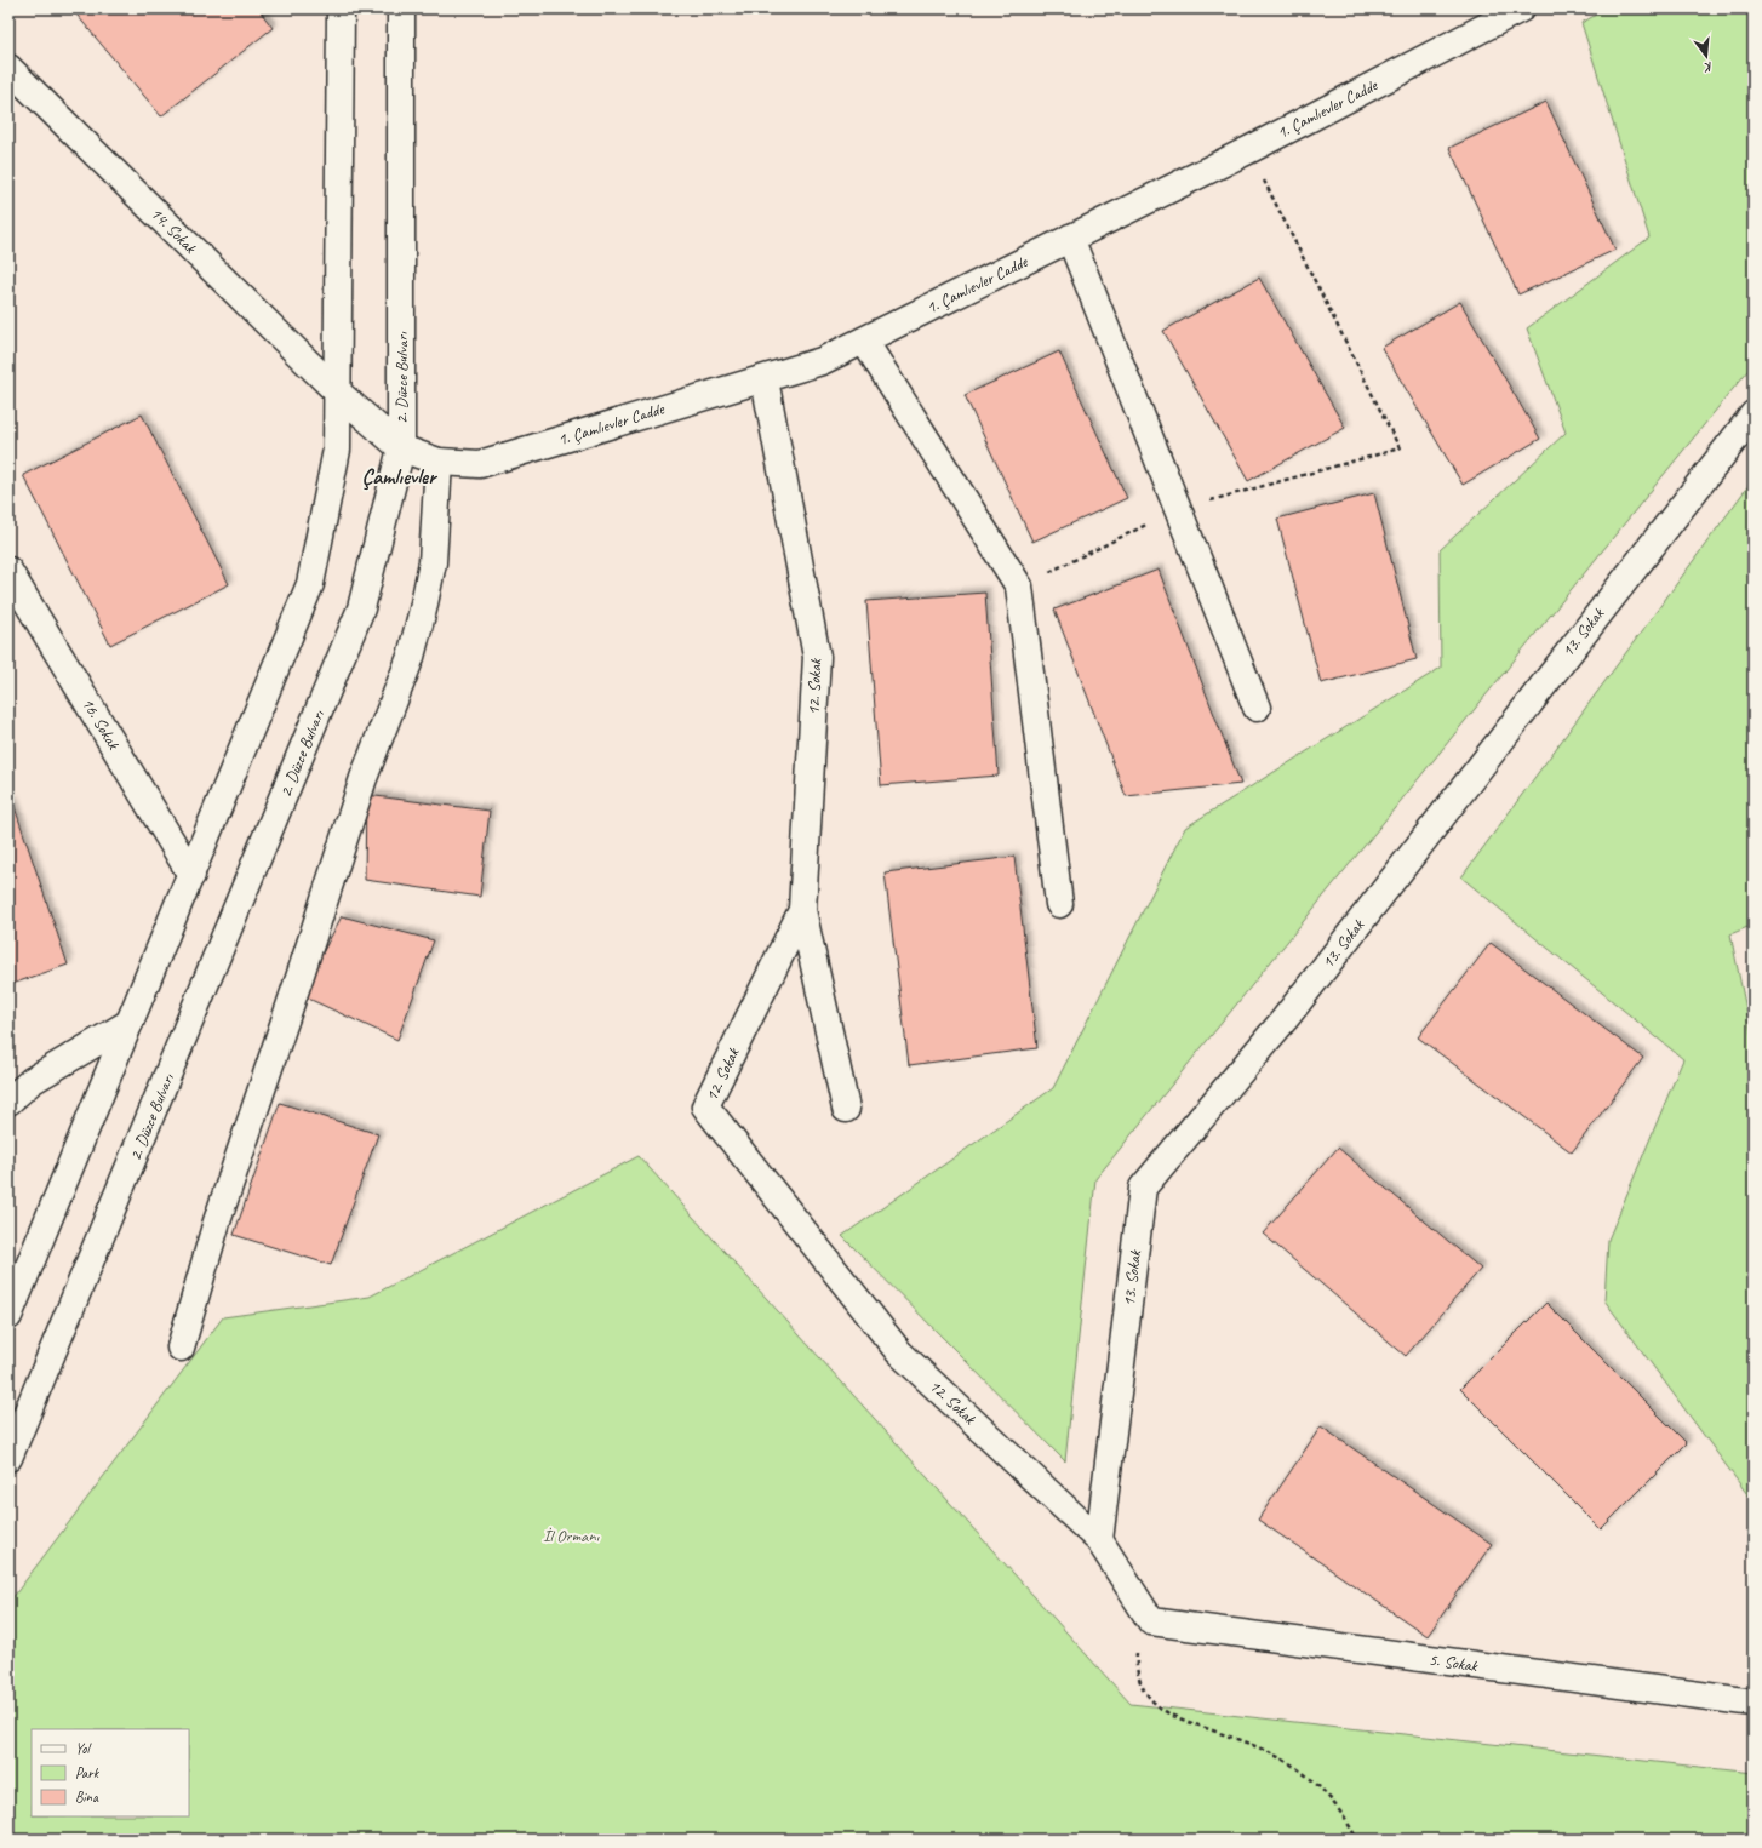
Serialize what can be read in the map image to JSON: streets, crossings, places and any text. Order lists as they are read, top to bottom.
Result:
{
  "streets": {
    "street": [
      "1. Çamlıevler Cadde",
      "14. Sokak",
      "2. Düzce Bulvarı",
      "13. Sokak",
      "12. Sokak",
      "16. Sokak",
      "5. Sokak"
    ]
  },
  "crossings": [
    ["1. Çamlıevler Cadde", "14. Sokak"],
    ["1. Çamlıevler Cadde", "2. Düzce Bulvarı"],
    ["1. Çamlıevler Cadde", "12. Sokak"],
    ["14. Sokak", "2. Düzce Bulvarı"],
    ["13. Sokak", "12. Sokak"],
    ["12. Sokak", "5. Sokak"]
  ],
  "districts": ["Çamlıevler"],
  "parks": ["İl Ormanı"],
  "legend": ["Yol", "Park", "Bina"],
  "north": "bottom"
}
